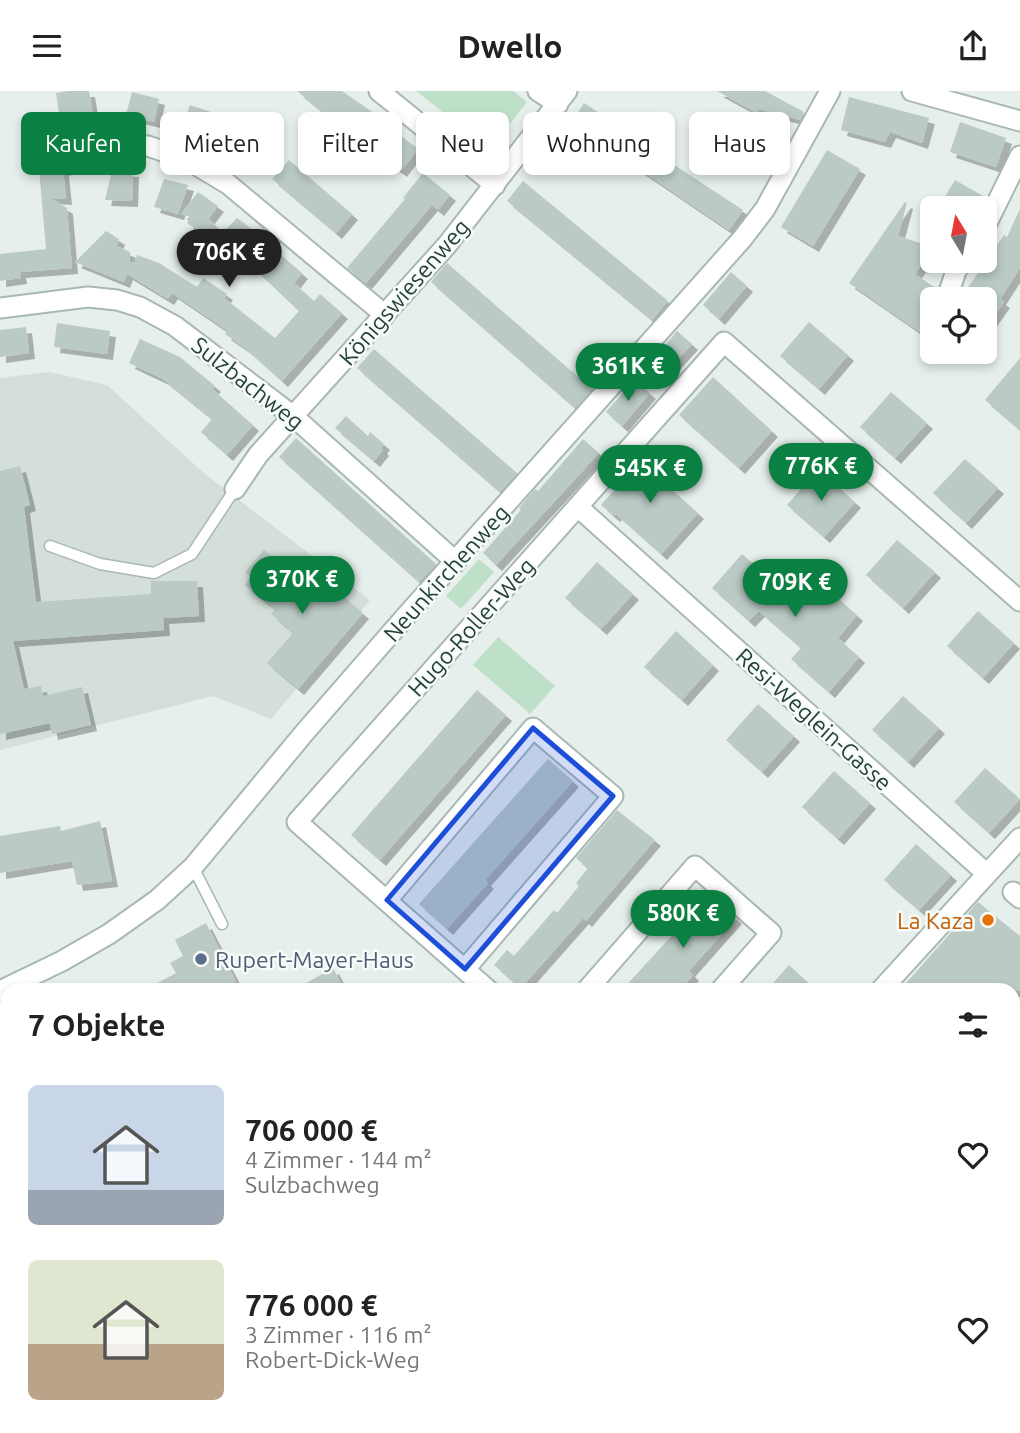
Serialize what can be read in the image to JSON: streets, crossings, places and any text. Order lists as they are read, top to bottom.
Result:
{
  "streets": {
    "street": [
      "Königswiesenweg",
      "Sulzbachweg",
      "Neunkirchenweg",
      "Hugo-Roller-Weg",
      "Resi-Weglein-Gasse"
    ]
  },
  "crossings": [
    ["Königswiesenweg", "Sulzbachweg"],
    ["Sulzbachweg", "Neunkirchenweg"],
    ["Hugo-Roller-Weg", "Resi-Weglein-Gasse"]
  ],
  "places": ["La Kaza", "Rupert-Mayer-Haus"],
  "north": "top",
  "page": {
    "header": "Dwello",
    "chip": [
      "Kaufen",
      "Mieten",
      "Filter",
      "Neu",
      "Wohnung",
      "Haus"
    ],
    "price": [
      "706K €",
      "361K €",
      "776K €",
      "545K €",
      "370K €",
      "709K €",
      "580K €"
    ],
    "heading": "7 Objekte",
    "list": [
      {
        "name": "706 000 €",
        "note": "4 Zimmer · 144 m² · Sulzbachweg"
      },
      {
        "name": "776 000 €",
        "note": "3 Zimmer · 116 m² · Robert-Dick-Weg"
      }
    ]
  }
}
